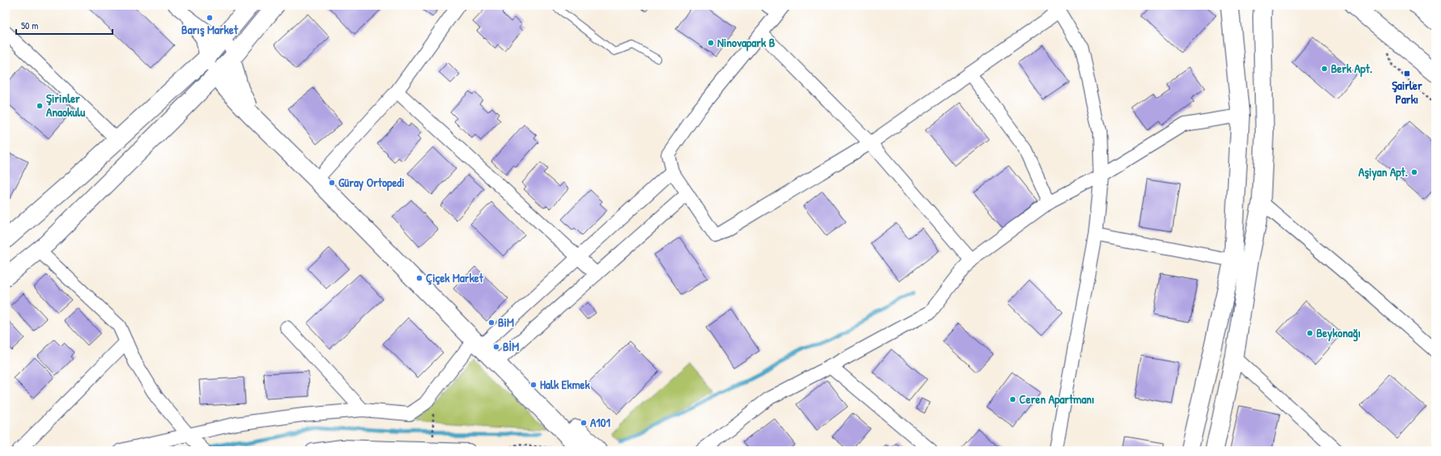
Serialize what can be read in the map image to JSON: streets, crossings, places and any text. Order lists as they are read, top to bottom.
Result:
{
  "places": {
    "other": [
      "Barış Market",
      "Ninovapark B",
      "Berk Apt.",
      "Şirinler Anaokulu",
      "Aşiyan Apt.",
      "Güray Ortopedi",
      "Çiçek Market",
      "BiM",
      "Beykonağı",
      "BİM",
      "Halk Ekmek",
      "Ceren Apartmanı",
      "A101"
    ],
    "transit": ["Şairler Parkı"]
  },
  "scale_bar": "50 m"
}
